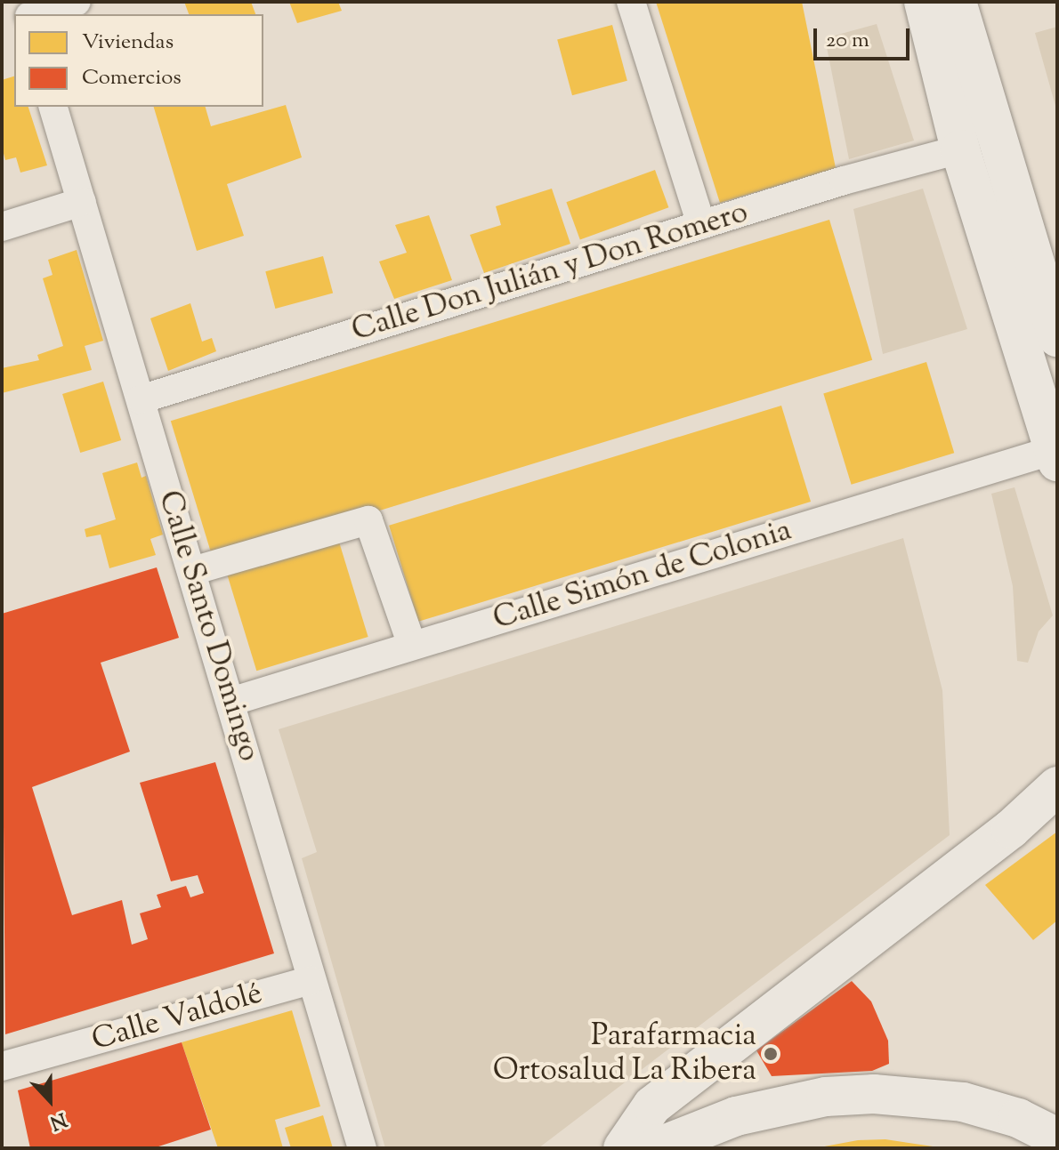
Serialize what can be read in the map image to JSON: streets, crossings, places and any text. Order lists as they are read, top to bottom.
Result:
{
  "streets": {
    "street": [
      "Calle Don Julián y Don Romero",
      "Calle Simón de Colonia",
      "Calle Santo Domingo",
      "Calle Valdolé"
    ]
  },
  "crossings": [
    ["Calle Don Julián y Don Romero", "Calle Santo Domingo"],
    ["Calle Simón de Colonia", "Calle Santo Domingo"],
    ["Calle Santo Domingo", "Calle Valdolé"]
  ],
  "places": ["Parafarmacia Ortosalud La Ribera"],
  "legend": ["Viviendas", "Comercios"],
  "scale_bar": "20 m",
  "north": "bottom"
}
